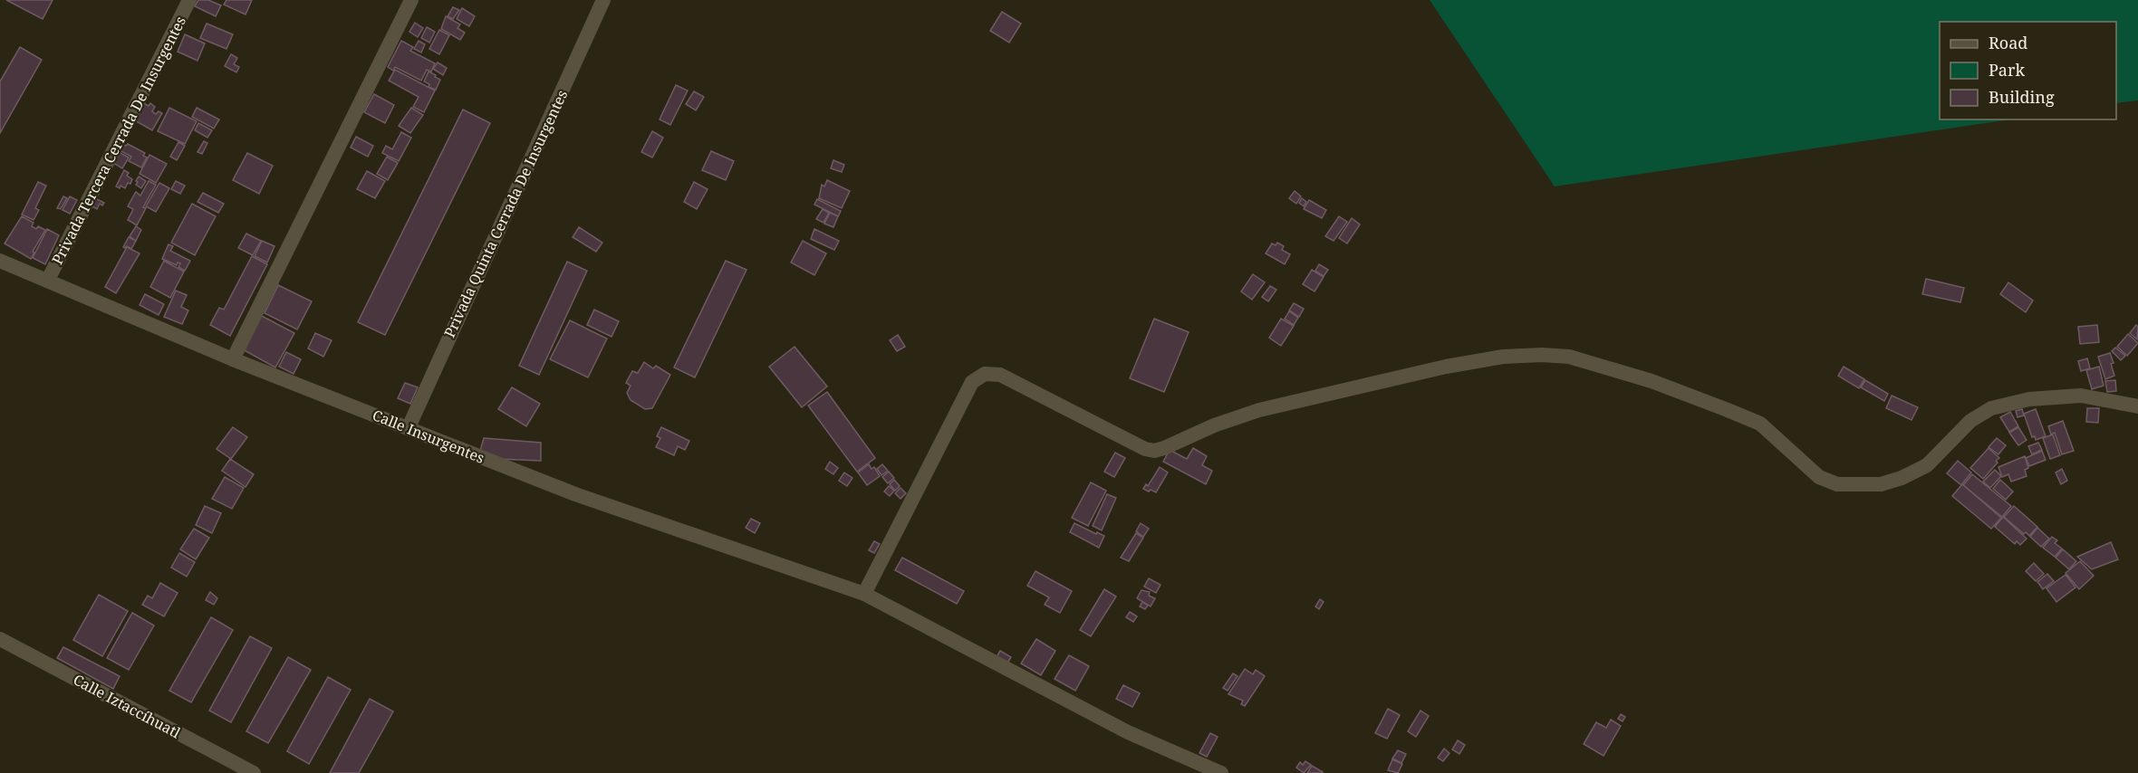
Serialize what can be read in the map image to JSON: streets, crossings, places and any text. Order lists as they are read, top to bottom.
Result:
{
  "streets": {
    "street": [
      "Privada Tercera Cerrada De Insurgentes",
      "Privada Quinta Cerrada De Insurgentes",
      "Calle Insurgentes",
      "Calle Iztaccíhuatl"
    ]
  },
  "crossings": [
    ["Privada Tercera Cerrada De Insurgentes", "Calle Insurgentes"],
    ["Privada Quinta Cerrada De Insurgentes", "Calle Insurgentes"]
  ],
  "legend": ["Road", "Park", "Building"]
}
